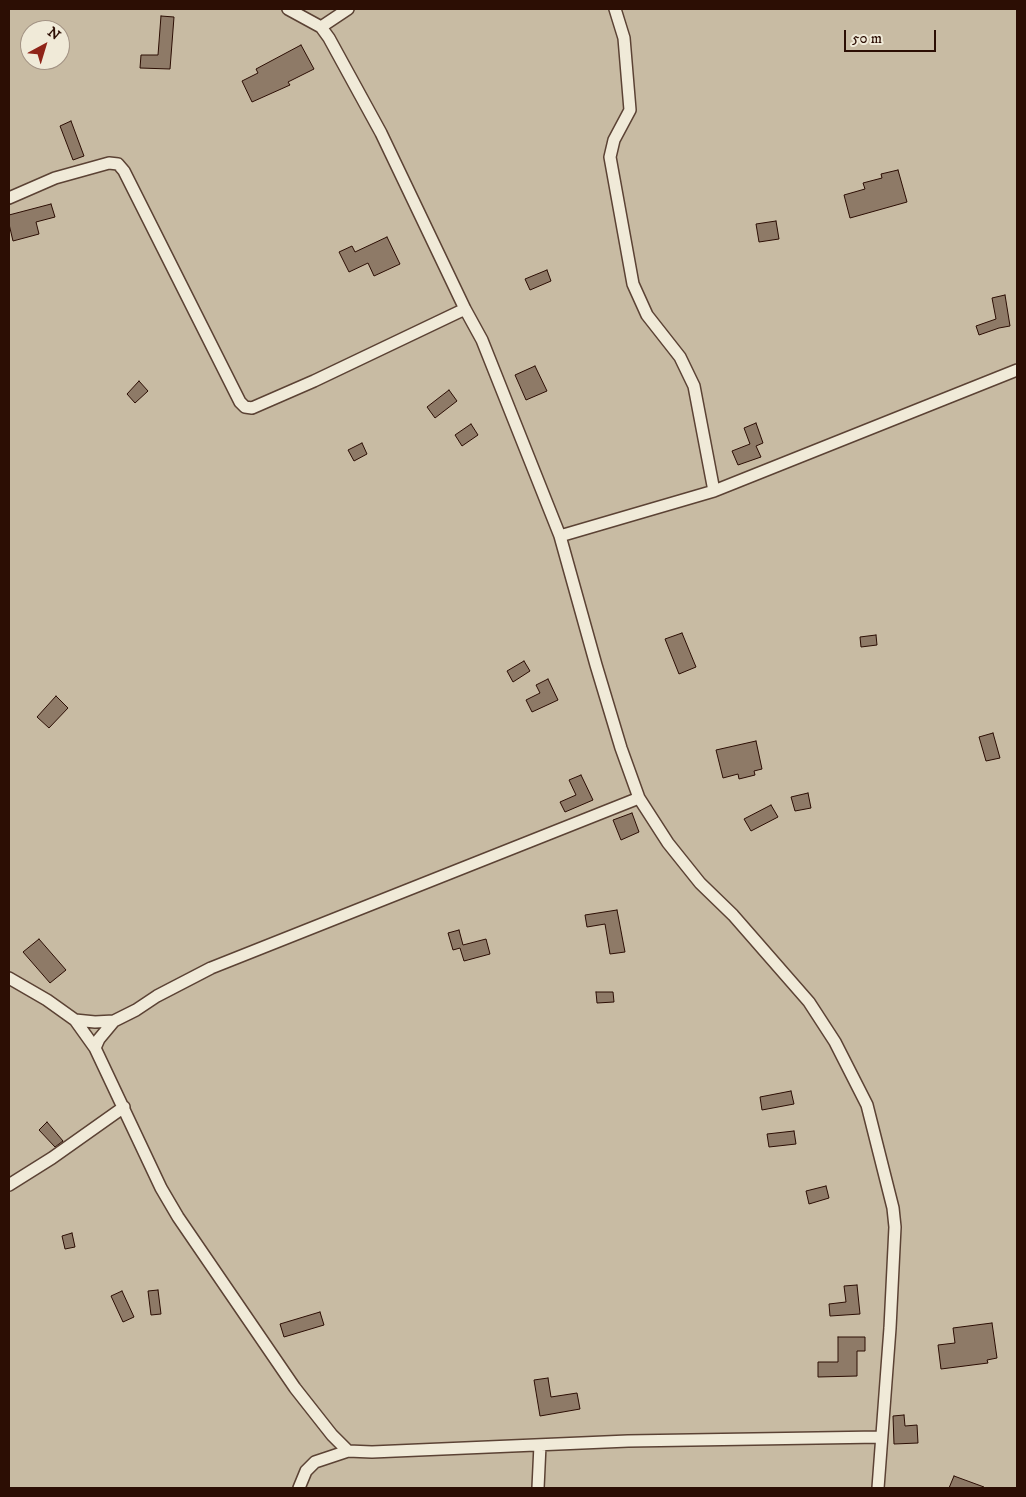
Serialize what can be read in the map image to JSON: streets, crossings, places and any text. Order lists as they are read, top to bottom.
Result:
{
  "scale_bar": "50 m",
  "north": "top right"
}
